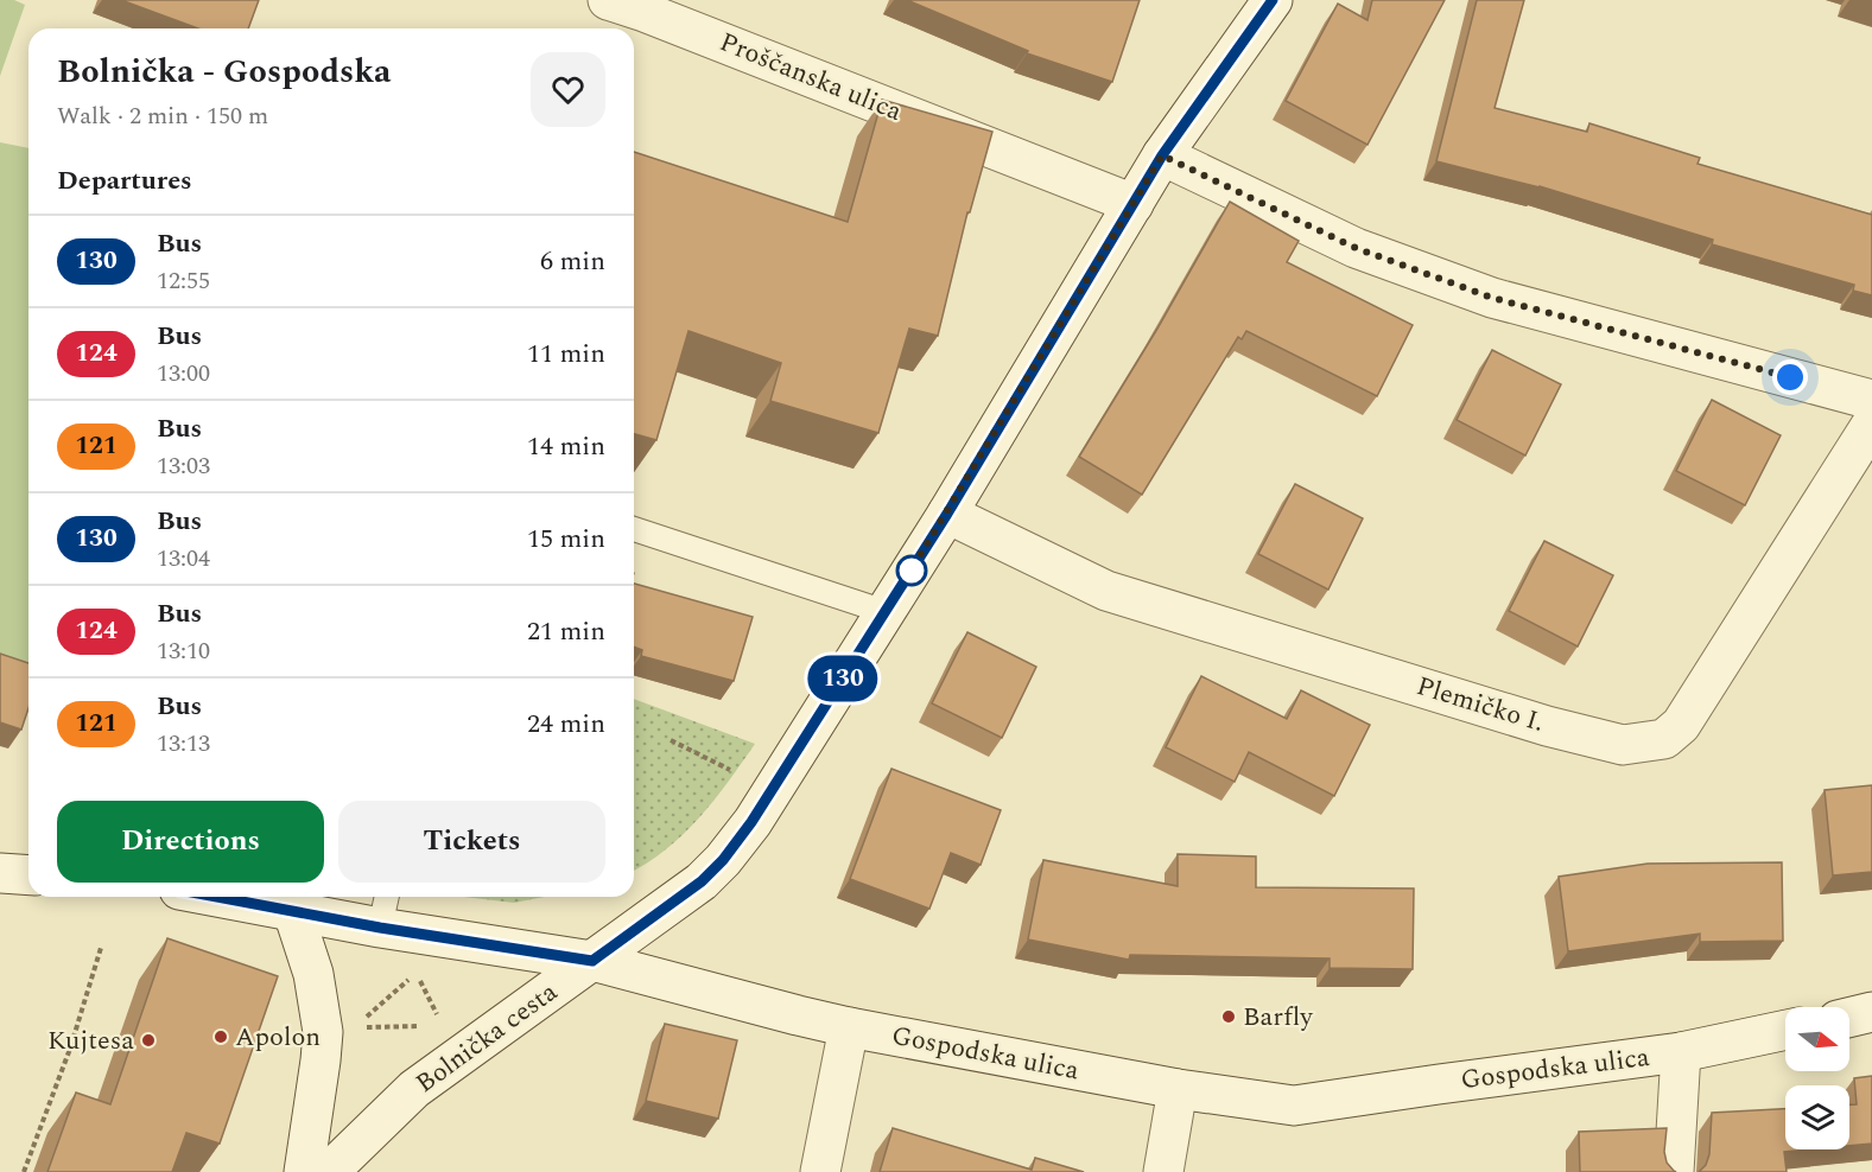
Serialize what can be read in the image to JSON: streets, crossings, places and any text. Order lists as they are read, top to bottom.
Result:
{
  "streets": {
    "street": [
      "Proščanska ulica",
      "Plemičko I.",
      "Bolnička cesta",
      "Gospodska ulica"
    ]
  },
  "crossings": [
    ["Proščanska ulica", "Bolnička cesta"],
    ["Plemičko I.", "Bolnička cesta"],
    ["Bolnička cesta", "Gospodska ulica"]
  ],
  "places": ["Barfly", "Apolon", "Kujtesa"],
  "lines": ["bus line 130"],
  "north": "right",
  "page": {
    "on_map": "130",
    "heading": [
      ["Bolnička - Gospodska", "Walk · 2 min · 150 m"],
      "Departures"
    ],
    "list": [
      {
        "mark": "130",
        "name": "Bus",
        "note": "12:55",
        "value": "6 min"
      },
      {
        "mark": "124",
        "name": "Bus",
        "note": "13:00",
        "value": "11 min"
      },
      {
        "mark": "121",
        "name": "Bus",
        "note": "13:03",
        "value": "14 min"
      },
      {
        "mark": "130",
        "name": "Bus",
        "note": "13:04",
        "value": "15 min"
      },
      {
        "mark": "124",
        "name": "Bus",
        "note": "13:10",
        "value": "21 min"
      },
      {
        "mark": "121",
        "name": "Bus",
        "note": "13:13",
        "value": "24 min"
      }
    ],
    "buttons": ["Directions", "Tickets"]
  }
}
